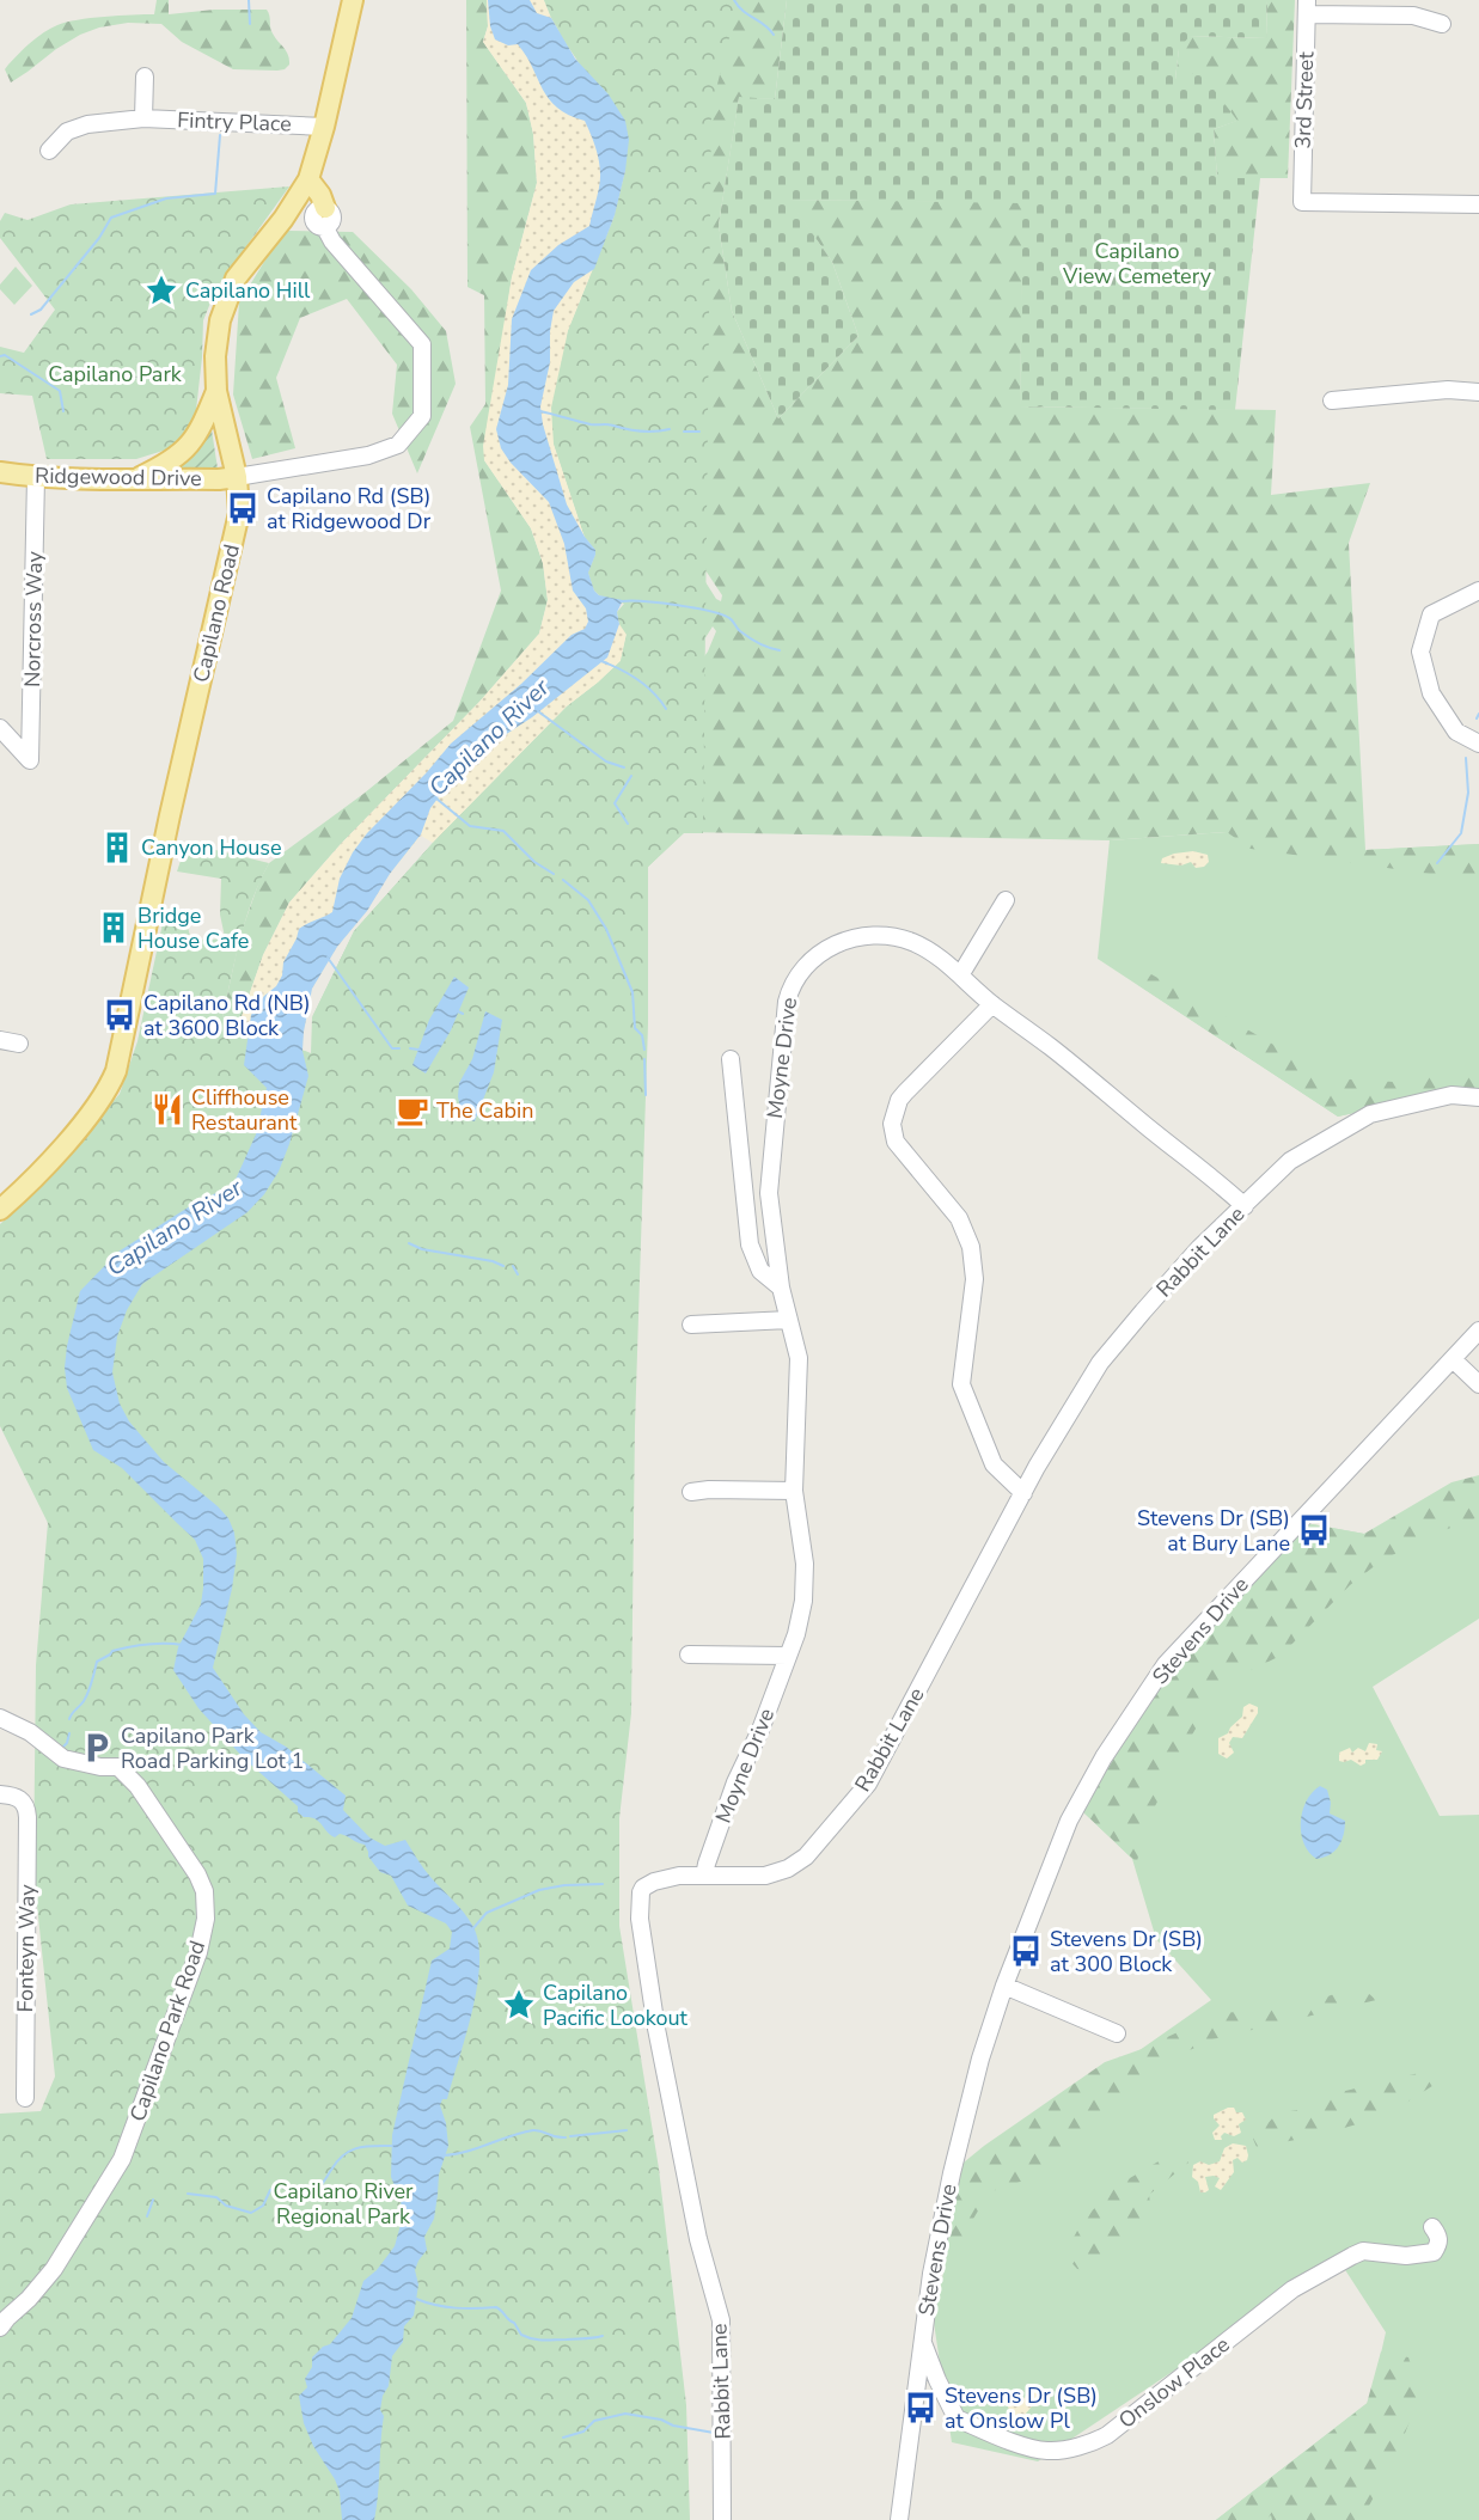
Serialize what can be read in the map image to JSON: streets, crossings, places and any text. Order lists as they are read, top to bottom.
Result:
{
  "streets": {
    "main road": ["Ridgewood Drive", "Capilano Road"],
    "street": [
      "3rd Street",
      "Fintry Place",
      "Norcross Way",
      "Moyne Drive",
      "Rabbit Lane",
      "Stevens Drive",
      "Fonteyn Way",
      "Capilano Park Road",
      "Onslow Place"
    ]
  },
  "crossings": [
    ["Fintry Place", "Capilano Road"],
    ["Ridgewood Drive", "Capilano Road"],
    ["Ridgewood Drive", "Norcross Way"],
    ["Moyne Drive", "Rabbit Lane"],
    ["Stevens Drive", "Onslow Place"]
  ],
  "water": ["Capilano River"],
  "parks": ["Capilano View Cemetery", "Capilano Park", "Capilano River Regional Park"],
  "places": {
    "place": ["Capilano Hill", "Capilano Pacific Lookout"],
    "bus stop": [
      "Capilano Rd (SB) at Ridgewood Dr",
      "Capilano Rd (NB) at 3600 Block",
      "Stevens Dr (SB) at Bury Lane",
      "Stevens Dr (SB) at 300 Block",
      "Stevens Dr (SB) at Onslow Pl"
    ],
    "building": ["Canyon House", "Bridge House Cafe"],
    "restaurant": ["Cliffhouse Restaurant"],
    "cafe": ["The Cabin"],
    "parking": ["Capilano Park Road Parking Lot 1"]
  }
}
